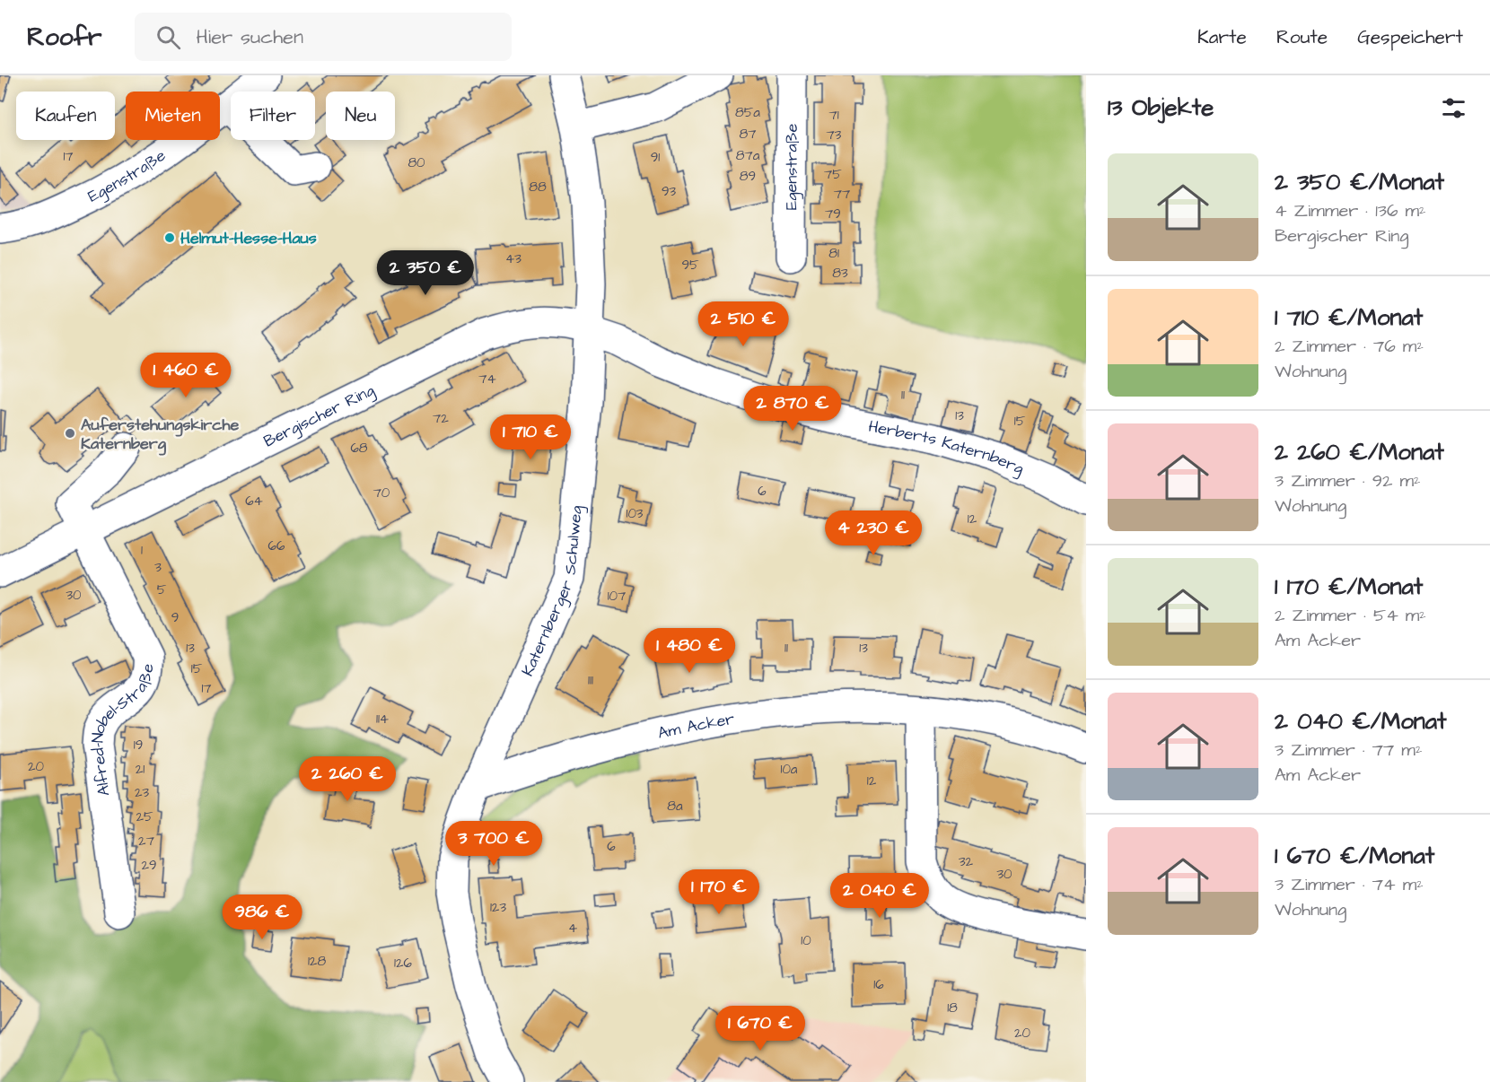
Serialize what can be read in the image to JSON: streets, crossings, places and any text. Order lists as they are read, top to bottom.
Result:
{
  "streets": {
    "street": [
      "Egenstraße",
      "Bergischer Ring",
      "Herberts Katernberg",
      "Katernberger Schulweg",
      "Am Acker",
      "Alfred-Nobel-Straße"
    ]
  },
  "crossings": [
    ["Bergischer Ring", "Herberts Katernberg"],
    ["Bergischer Ring", "Katernberger Schulweg"],
    ["Bergischer Ring", "Alfred-Nobel-Straße"],
    ["Herberts Katernberg", "Katernberger Schulweg"],
    ["Katernberger Schulweg", "Am Acker"]
  ],
  "places": ["Helmut-Hesse-Haus", "Auferstehungskirche Katernberg"],
  "house_numbers": [
    "85a",
    "71",
    "87",
    "73",
    "87a",
    "17",
    "91",
    "80",
    "75",
    "89",
    "88",
    "93",
    "77",
    "79",
    "81",
    "43",
    "95",
    "83",
    "74",
    "11",
    "13",
    "72",
    "15",
    "68",
    "6",
    "70",
    "64",
    "103",
    "12",
    "66",
    "1",
    "3",
    "5",
    "30",
    "107",
    "9",
    "13",
    "11",
    "13",
    "15",
    "111",
    "17",
    "114",
    "19",
    "20",
    "21",
    "10a",
    "12",
    "23",
    "8a",
    "25",
    "27",
    "6",
    "32",
    "29",
    "30",
    "123",
    "4",
    "10",
    "128",
    "126",
    "16",
    "18",
    "20"
  ],
  "page": {
    "header": "Roofr",
    "search": "Hier suchen",
    "nav": ["Karte", "Route", "Gespeichert"],
    "heading": "13 Objekte",
    "chip": [
      "Kaufen",
      "Mieten",
      "Filter",
      "Neu"
    ],
    "list": [
      {
        "name": "2 350 €/Monat",
        "note": "4 Zimmer · 136 m² · Bergischer Ring"
      },
      {
        "name": "1 710 €/Monat",
        "note": "2 Zimmer · 76 m² · Wohnung"
      },
      {
        "name": "2 260 €/Monat",
        "note": "3 Zimmer · 92 m² · Wohnung"
      },
      {
        "name": "1 170 €/Monat",
        "note": "2 Zimmer · 54 m² · Am Acker"
      },
      {
        "name": "2 040 €/Monat",
        "note": "3 Zimmer · 77 m² · Am Acker"
      },
      {
        "name": "1 670 €/Monat",
        "note": "3 Zimmer · 74 m² · Wohnung"
      }
    ],
    "price": [
      "2 350 €",
      "2 510 €",
      "1 460 €",
      "2 870 €",
      "1 710 €",
      "4 230 €",
      "1 480 €",
      "2 260 €",
      "3 700 €",
      "1 170 €",
      "2 040 €",
      "986 €",
      "1 670 €"
    ]
  }
}
